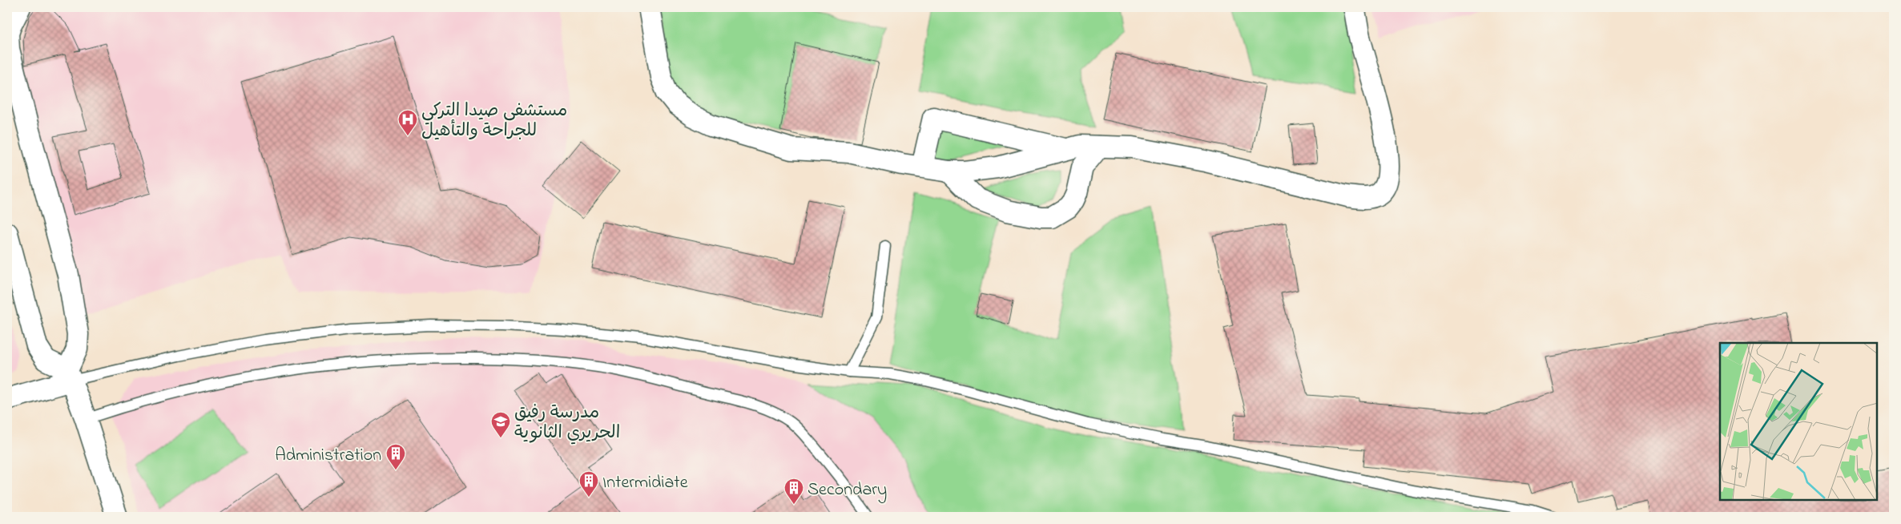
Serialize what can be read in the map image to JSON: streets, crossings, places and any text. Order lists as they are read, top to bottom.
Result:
{
  "places": {
    "hospital": ["مستشفى صيدا التركي للجراحة والتأهيل"],
    "school or university": ["مدرسة رفيق الحريري الثانوية"],
    "building": ["Administration", "Intermidiate", "Secondary"]
  }
}
